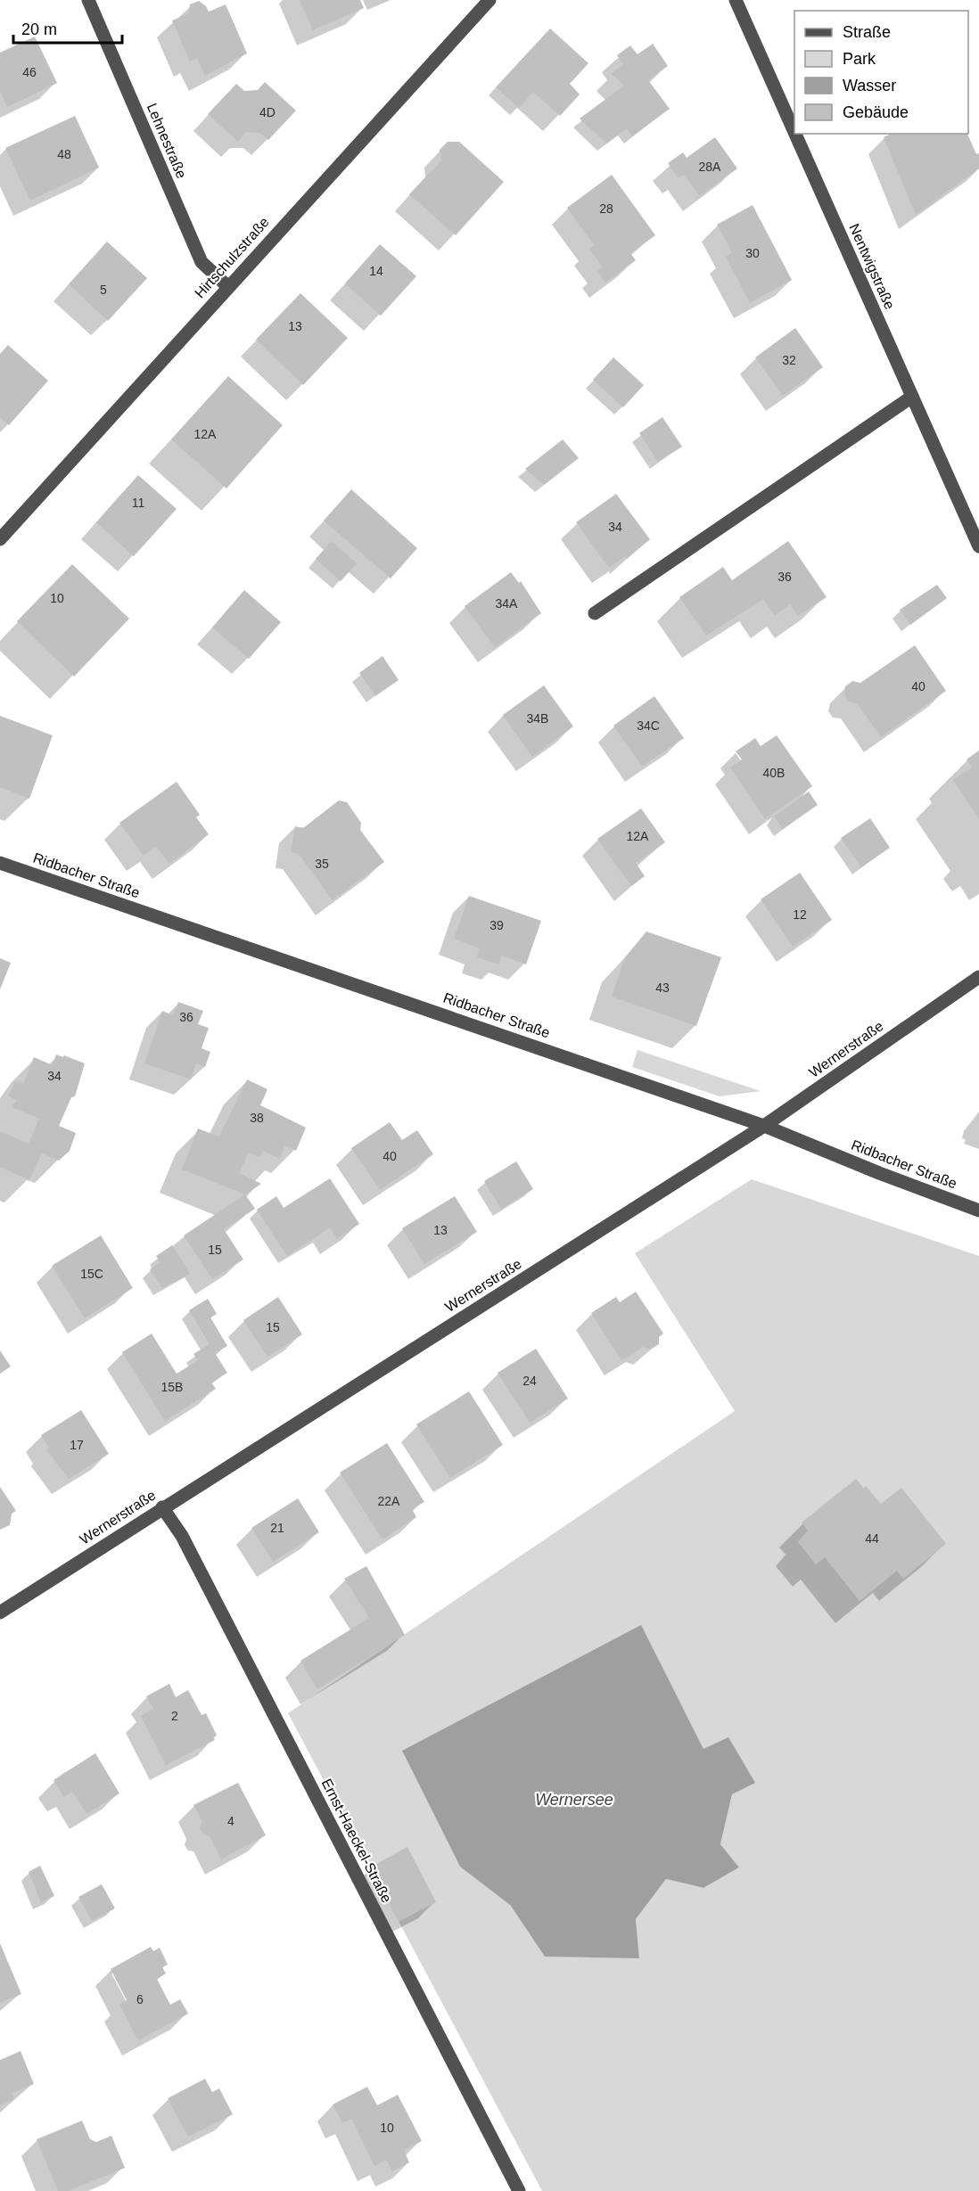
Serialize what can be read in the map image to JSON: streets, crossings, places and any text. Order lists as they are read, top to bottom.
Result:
{
  "streets": {
    "street": [
      "Lehnestraße",
      "Hirtschulzstraße",
      "Nentwigstraße",
      "Ridbacher Straße",
      "Wernerstraße",
      "Ernst-Haeckel-Straße"
    ]
  },
  "crossings": [
    ["Lehnestraße", "Hirtschulzstraße"],
    ["Ridbacher Straße", "Wernerstraße"],
    ["Wernerstraße", "Ernst-Haeckel-Straße"]
  ],
  "water": ["Wernersee"],
  "house_numbers": [
    "46",
    "4D",
    "48",
    "28A",
    "28",
    "30",
    "14",
    "5",
    "13",
    "32",
    "12A",
    "11",
    "34",
    "36",
    "10",
    "34A",
    "40",
    "34B",
    "34C",
    "40B",
    "12A",
    "35",
    "12",
    "39",
    "43",
    "36",
    "34",
    "38",
    "40",
    "13",
    "15",
    "15C",
    "15",
    "24",
    "15B",
    "17",
    "22A",
    "21",
    "44",
    "2",
    "4",
    "6",
    "10"
  ],
  "legend": [
    "Straße",
    "Park",
    "Wasser",
    "Gebäude"
  ],
  "scale_bar": "20 m"
}
